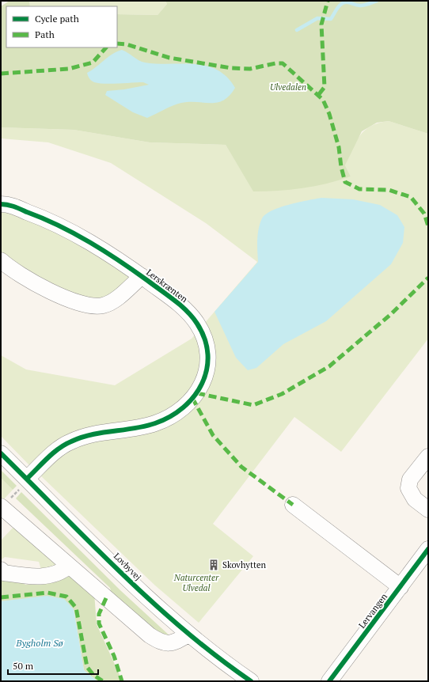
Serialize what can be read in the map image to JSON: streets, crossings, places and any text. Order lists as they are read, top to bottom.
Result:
{
  "streets": {
    "street": ["Lerskrænten", "Lovbyvej", "Lervangen"]
  },
  "crossings": [
    ["Lerskrænten", "Lovbyvej"]
  ],
  "water": ["Bygholm Sø"],
  "parks": ["Ulvedalen", "Naturcenter Ulvedal"],
  "places": {
    "building": ["Skovhytten"]
  },
  "legend": ["Cycle path", "Path"],
  "scale_bar": "50 m"
}
